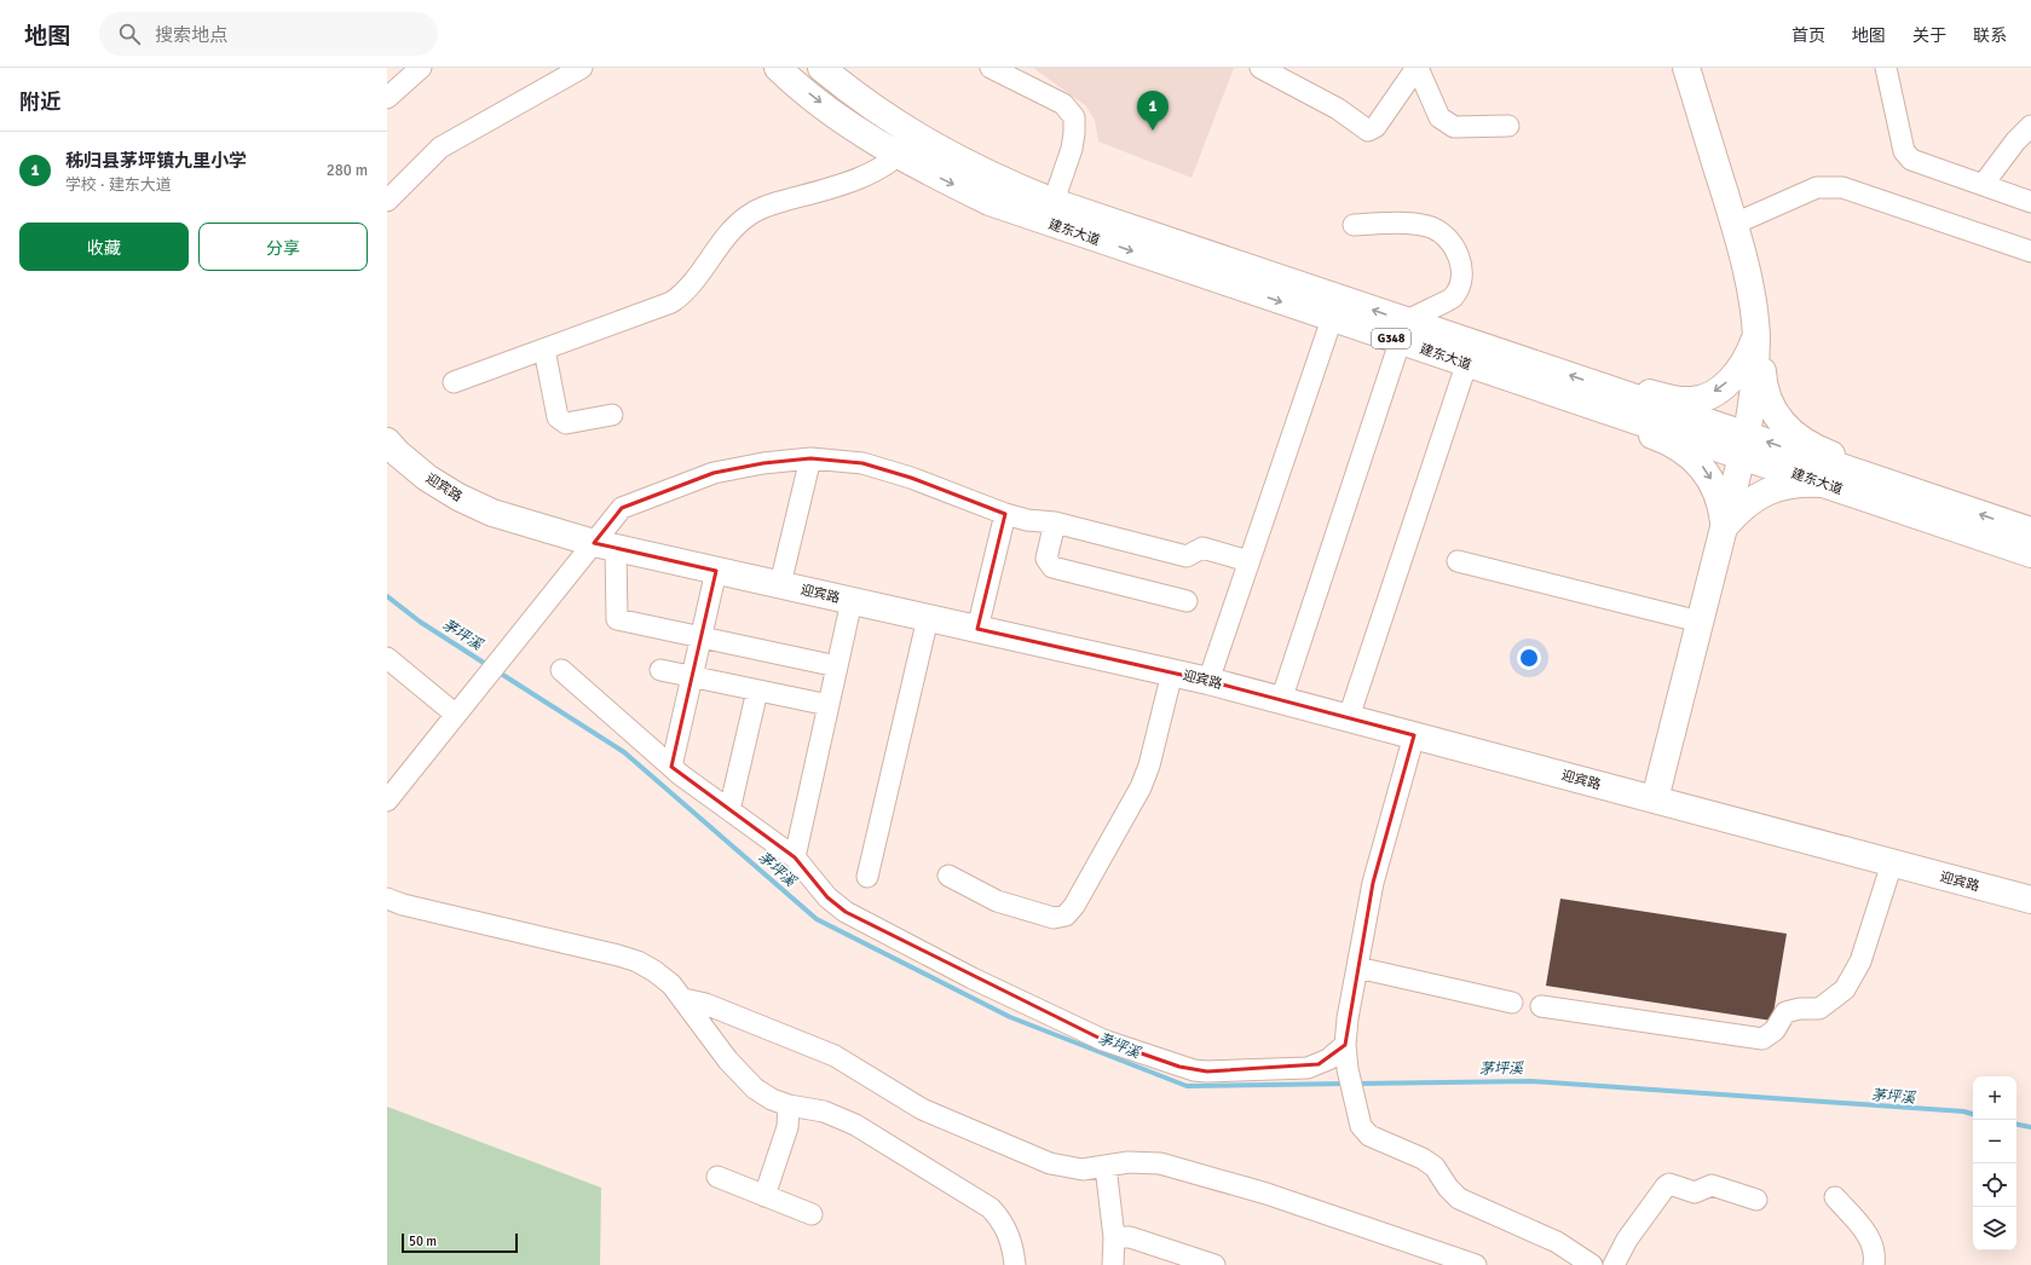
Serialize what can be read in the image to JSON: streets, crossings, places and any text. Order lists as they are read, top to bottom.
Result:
{
  "streets": {
    "main road": ["建东大道", "G348", "迎宾路"]
  },
  "water": ["茅坪溪"],
  "scale_bar": "50 m",
  "page": {
    "header": "地图",
    "search": "搜索地点",
    "nav": [
      "首页",
      "地图",
      "关于",
      "联系"
    ],
    "heading": "附近",
    "pins": "1",
    "list": [
      {
        "mark": "1",
        "name": "秭归县茅坪镇九里小学",
        "note": "学校 · 建东大道",
        "value": "280 m"
      }
    ],
    "buttons": ["收藏", "分享"],
    "map_buttons": ["+", "−"],
    "scale": "50 m"
  }
}
